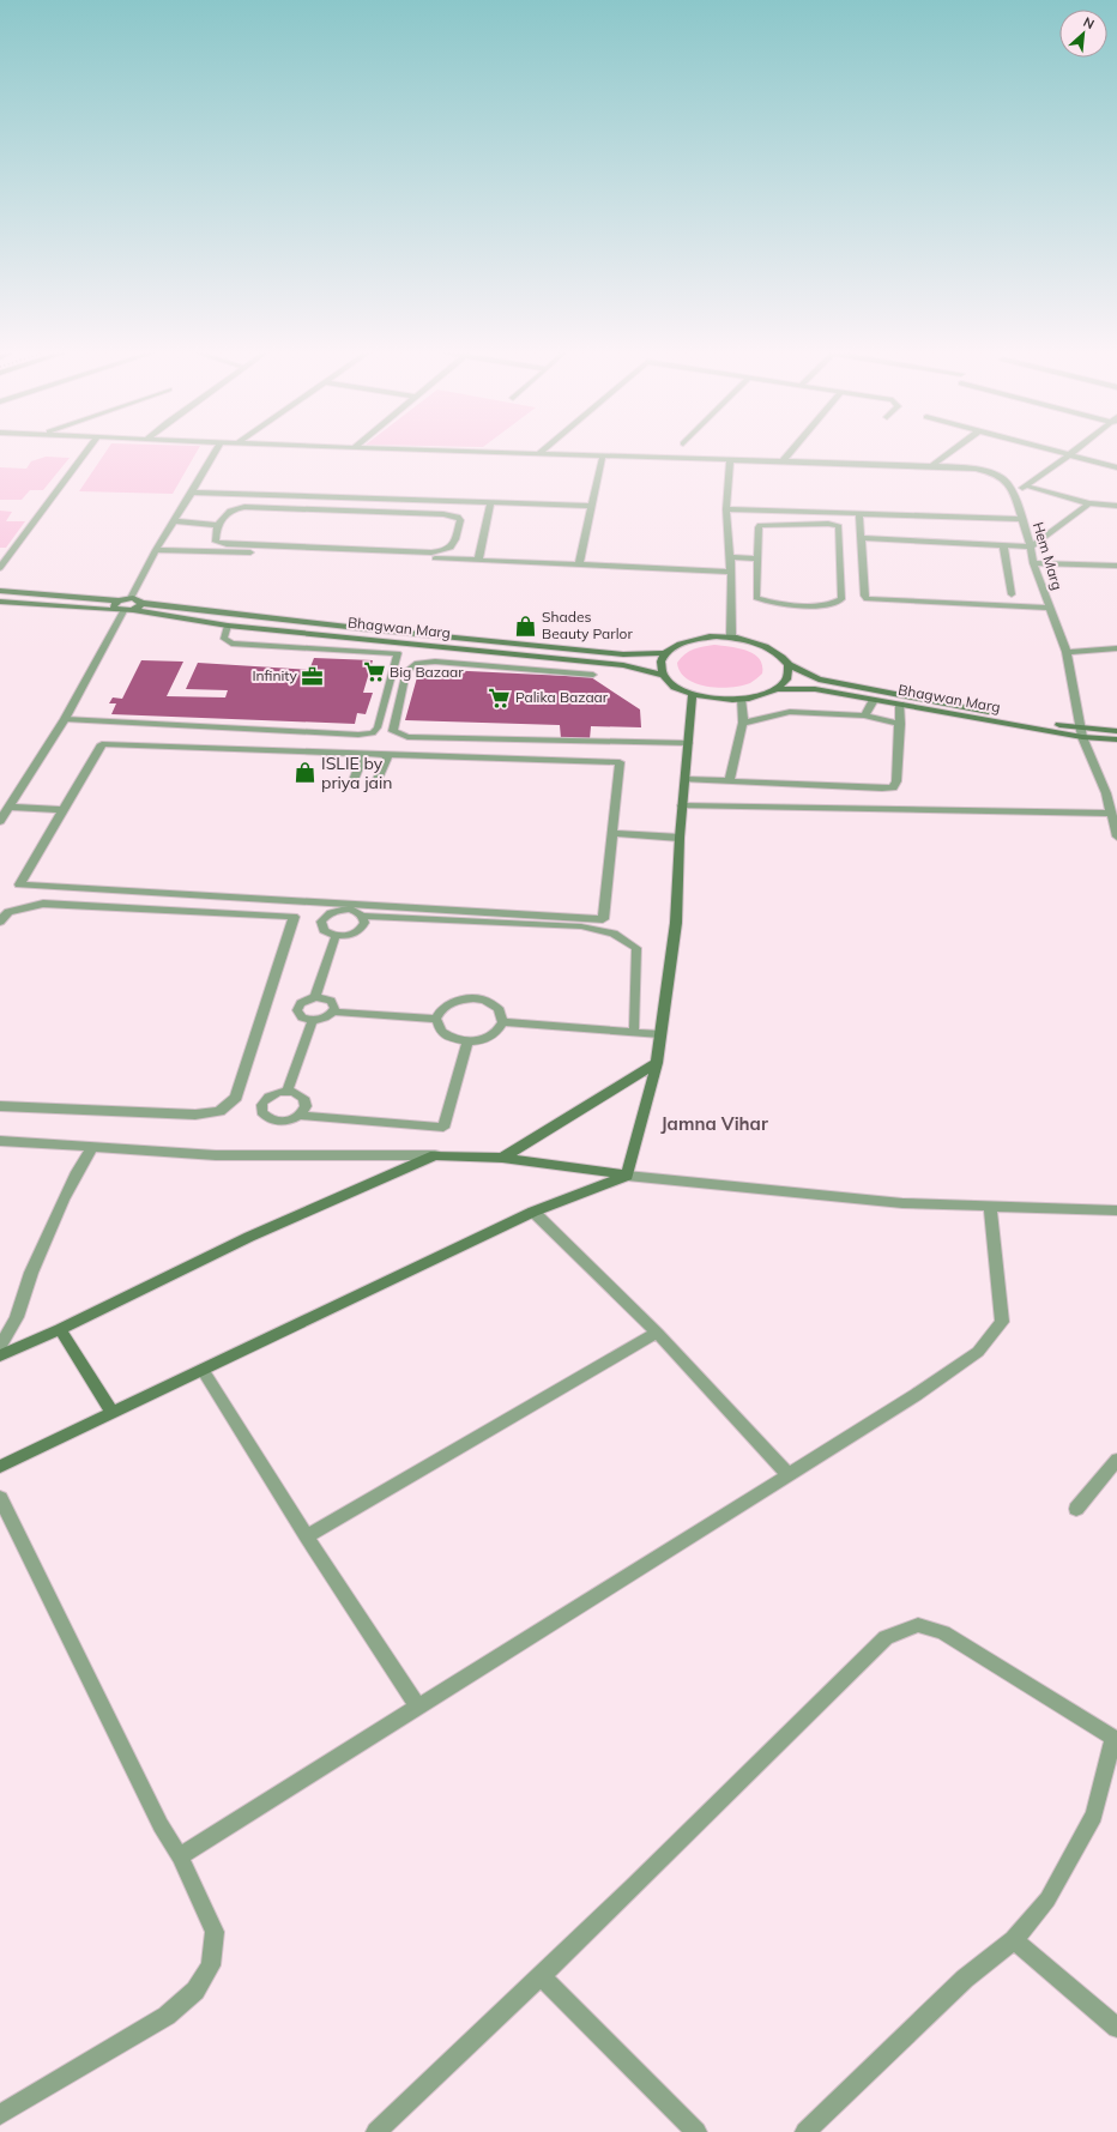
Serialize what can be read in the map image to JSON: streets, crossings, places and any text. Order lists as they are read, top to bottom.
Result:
{
  "streets": {
    "street": ["Hem Marg", "Bhagwan Marg"]
  },
  "crossings": [
    ["Hem Marg", "Bhagwan Marg"]
  ],
  "districts": ["Jamna Vihar"],
  "places": {
    "shop": ["Shades Beauty Parlor", "ISLIE by priya jain"],
    "supermarket": ["Big Bazaar", "Palika Bazaar"],
    "office": ["Infinity"]
  },
  "north": "top right"
}
